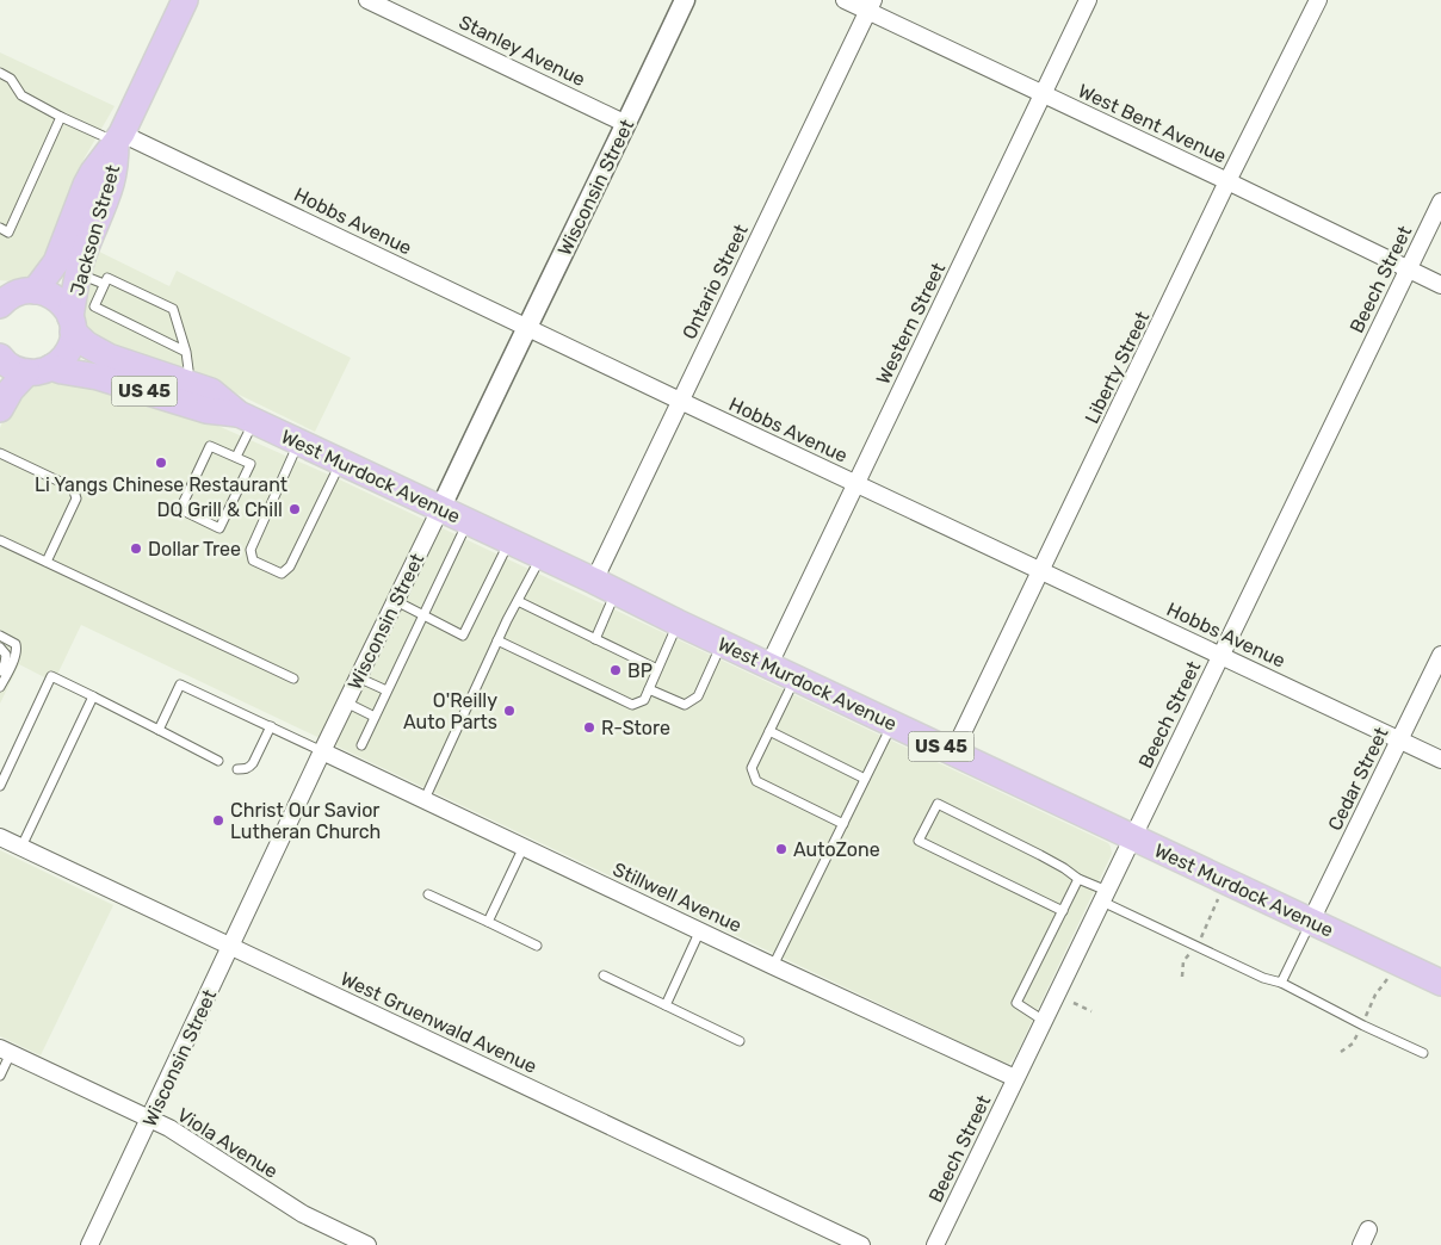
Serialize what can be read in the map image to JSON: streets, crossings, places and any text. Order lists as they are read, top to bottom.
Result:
{
  "streets": {
    "main road": ["Jackson Street", "US 45", "West Murdock Avenue"],
    "street": [
      "Stanley Avenue",
      "West Bent Avenue",
      "Wisconsin Street",
      "Hobbs Avenue",
      "Beech Street",
      "Ontario Street",
      "Western Street",
      "Liberty Street",
      "Cedar Street",
      "Stillwell Avenue",
      "West Gruenwald Avenue",
      "Viola Avenue"
    ]
  },
  "crossings": [
    ["Stanley Avenue", "Wisconsin Street"],
    ["West Bent Avenue", "Beech Street"],
    ["West Bent Avenue", "Ontario Street"],
    ["West Bent Avenue", "Western Street"],
    ["West Bent Avenue", "Liberty Street"],
    ["Wisconsin Street", "Hobbs Avenue"],
    ["Wisconsin Street", "West Murdock Avenue"],
    ["Wisconsin Street", "Stillwell Avenue"],
    ["Wisconsin Street", "West Gruenwald Avenue"],
    ["Wisconsin Street", "Viola Avenue"],
    ["Hobbs Avenue", "Jackson Street"],
    ["Hobbs Avenue", "Beech Street"],
    ["Hobbs Avenue", "Ontario Street"],
    ["Hobbs Avenue", "Western Street"],
    ["Hobbs Avenue", "Liberty Street"],
    ["Hobbs Avenue", "Cedar Street"],
    ["Jackson Street", "West Murdock Avenue"],
    ["Beech Street", "West Murdock Avenue"],
    ["Beech Street", "Stillwell Avenue"],
    ["Ontario Street", "West Murdock Avenue"],
    ["Western Street", "West Murdock Avenue"],
    ["Liberty Street", "West Murdock Avenue"],
    ["West Murdock Avenue", "Cedar Street"]
  ],
  "places": [
    "Li Yangs Chinese Restaurant",
    "DQ Grill & Chill",
    "Dollar Tree",
    "BP",
    "O'Reilly Auto Parts",
    "R-Store",
    "Christ Our Savior Lutheran Church",
    "AutoZone"
  ]
}
